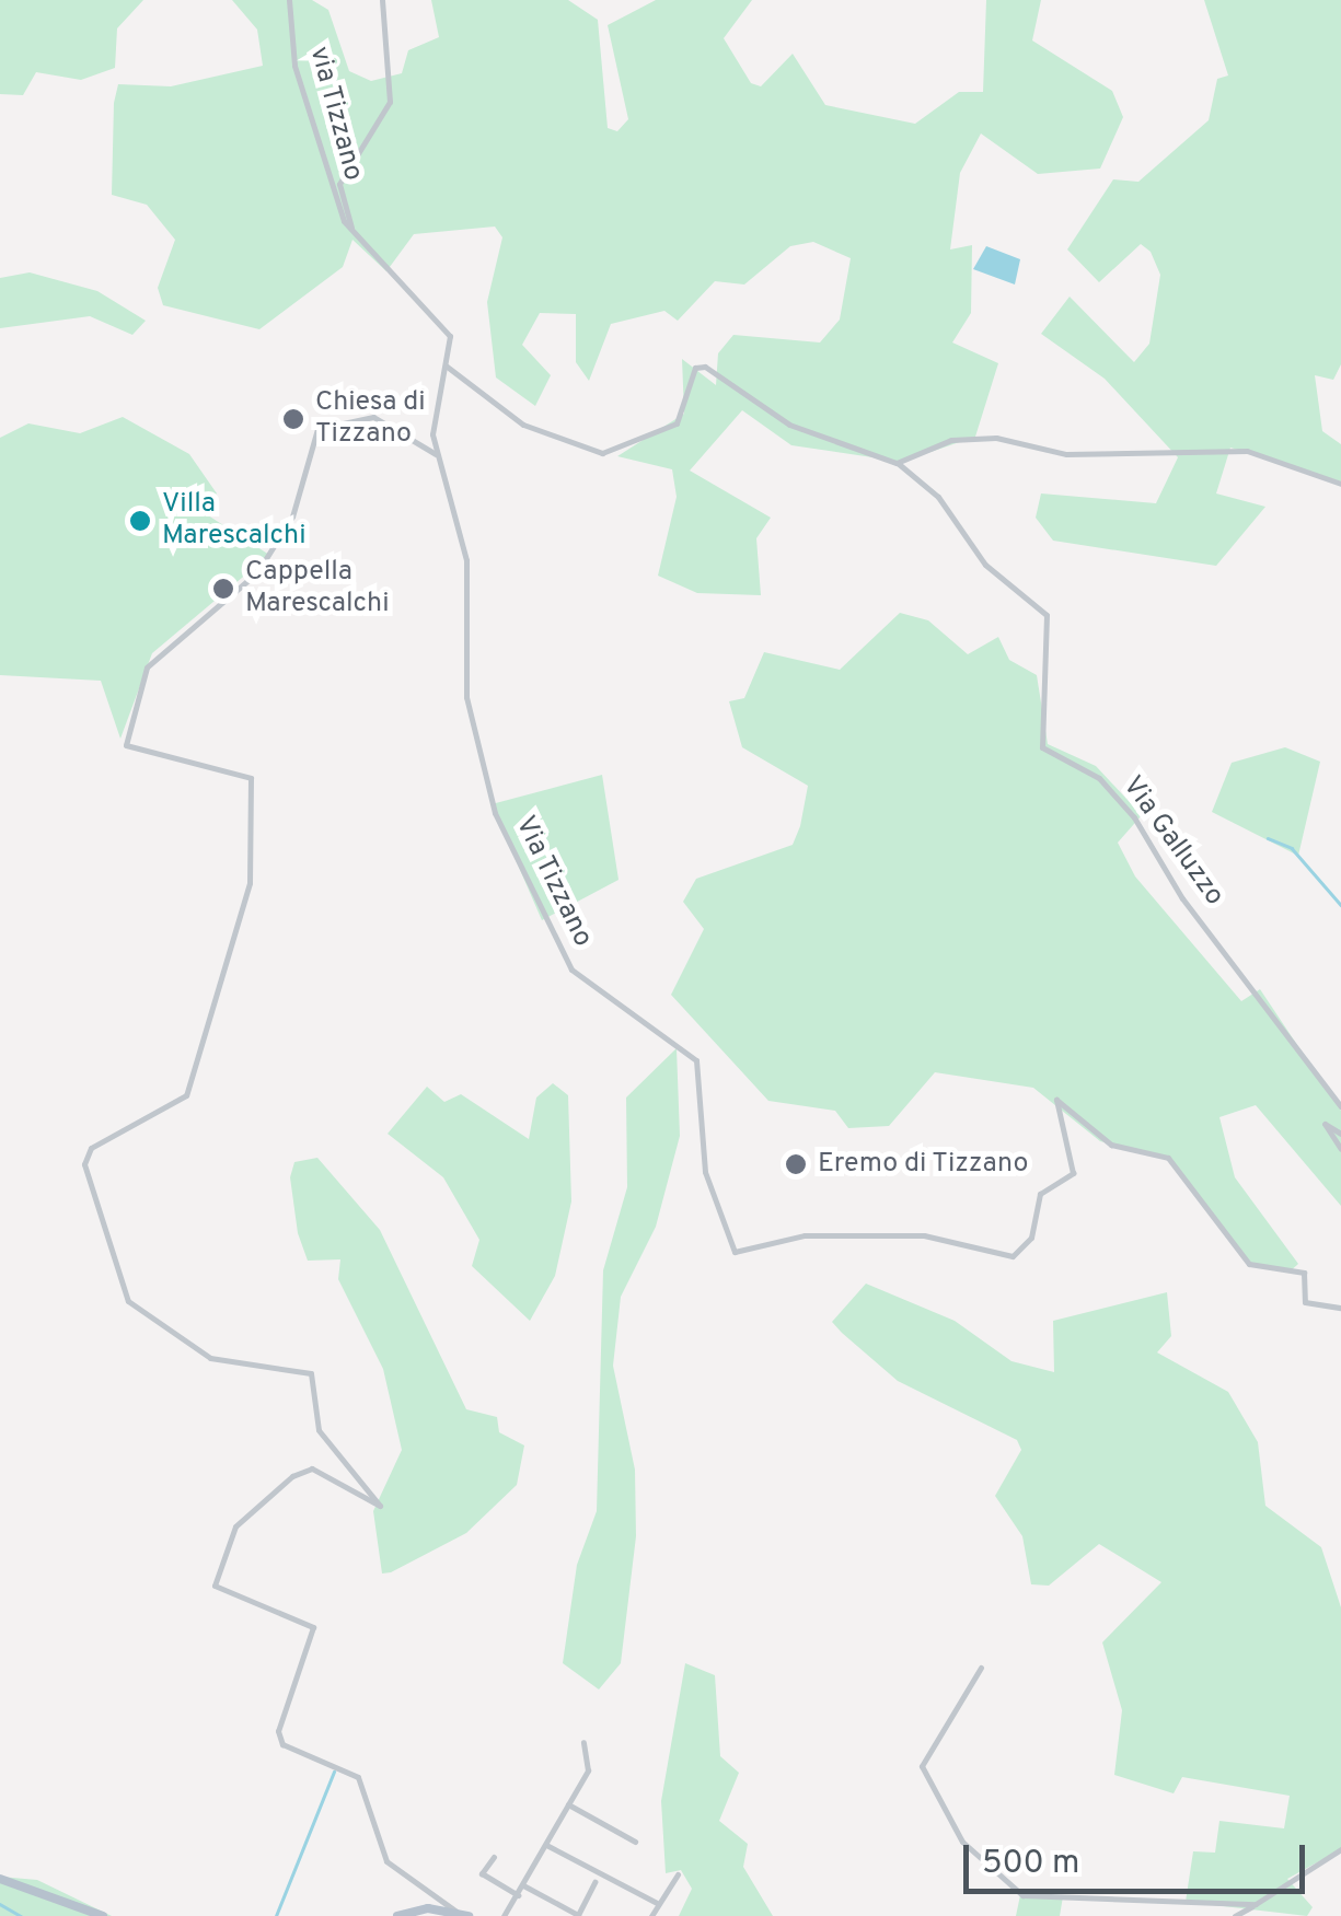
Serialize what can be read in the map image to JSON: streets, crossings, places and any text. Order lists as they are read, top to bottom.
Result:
{
  "streets": {
    "street": ["via Tizzano", "Via Galluzzo", "Via Tizzano"]
  },
  "crossings": [
    ["via Tizzano", "Via Tizzano"]
  ],
  "places": [
    "Chiesa di Tizzano",
    "Villa Marescalchi",
    "Cappella Marescalchi",
    "Eremo di Tizzano"
  ],
  "scale_bar": "500 m"
}
